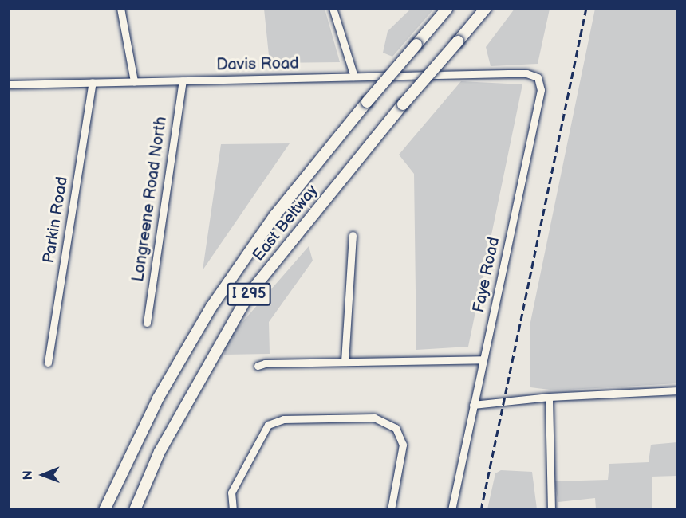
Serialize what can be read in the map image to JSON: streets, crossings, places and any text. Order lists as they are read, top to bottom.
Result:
{
  "streets": {
    "highway": ["East Beltway", "I 295"],
    "street": [
      "Davis Road",
      "Longreene Road North",
      "Parkin Road",
      "Faye Road"
    ]
  },
  "crossings": [
    ["Davis Road", "Longreene Road North"],
    ["Davis Road", "Parkin Road"],
    ["Davis Road", "Faye Road"]
  ],
  "north": "left"
}
